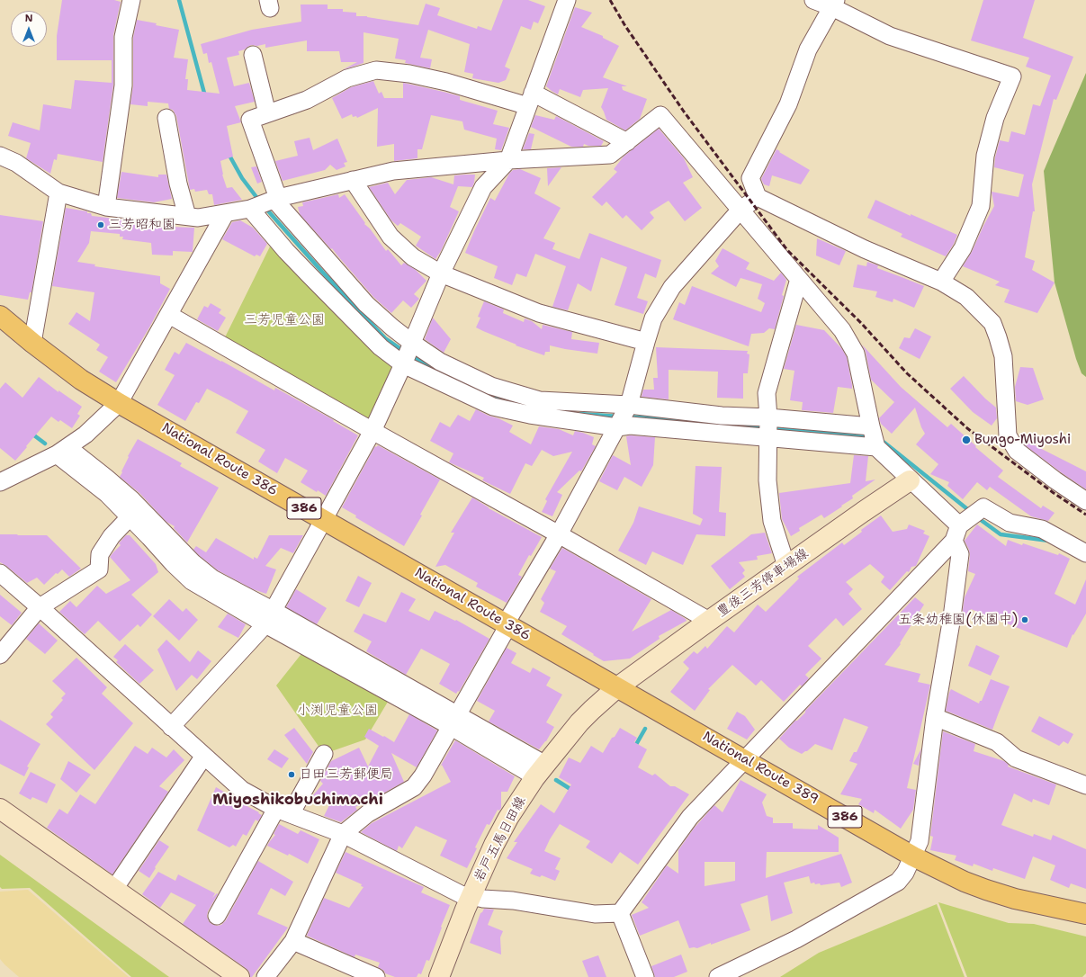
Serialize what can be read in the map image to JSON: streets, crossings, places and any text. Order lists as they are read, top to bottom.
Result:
{
  "streets": {
    "highway": ["National Route 386", "386", "National Route 389"],
    "main road": ["豊後三芳停車場線", "岩戸五馬日田線"]
  },
  "crossings": [
    ["National Route 386", "豊後三芳停車場線"],
    ["National Route 386", "National Route 389"],
    ["National Route 386", "岩戸五馬日田線"],
    ["豊後三芳停車場線", "National Route 389"],
    ["豊後三芳停車場線", "岩戸五馬日田線"],
    ["National Route 389", "岩戸五馬日田線"]
  ],
  "districts": ["Miyoshikobuchimachi"],
  "parks": ["三芳児童公園", "小渕児童公園"],
  "places": [
    "三芳昭和園",
    "Bungo-Miyoshi",
    "五条幼稚園(休園中)",
    "日田三芳郵便局"
  ],
  "north": "top"
}
